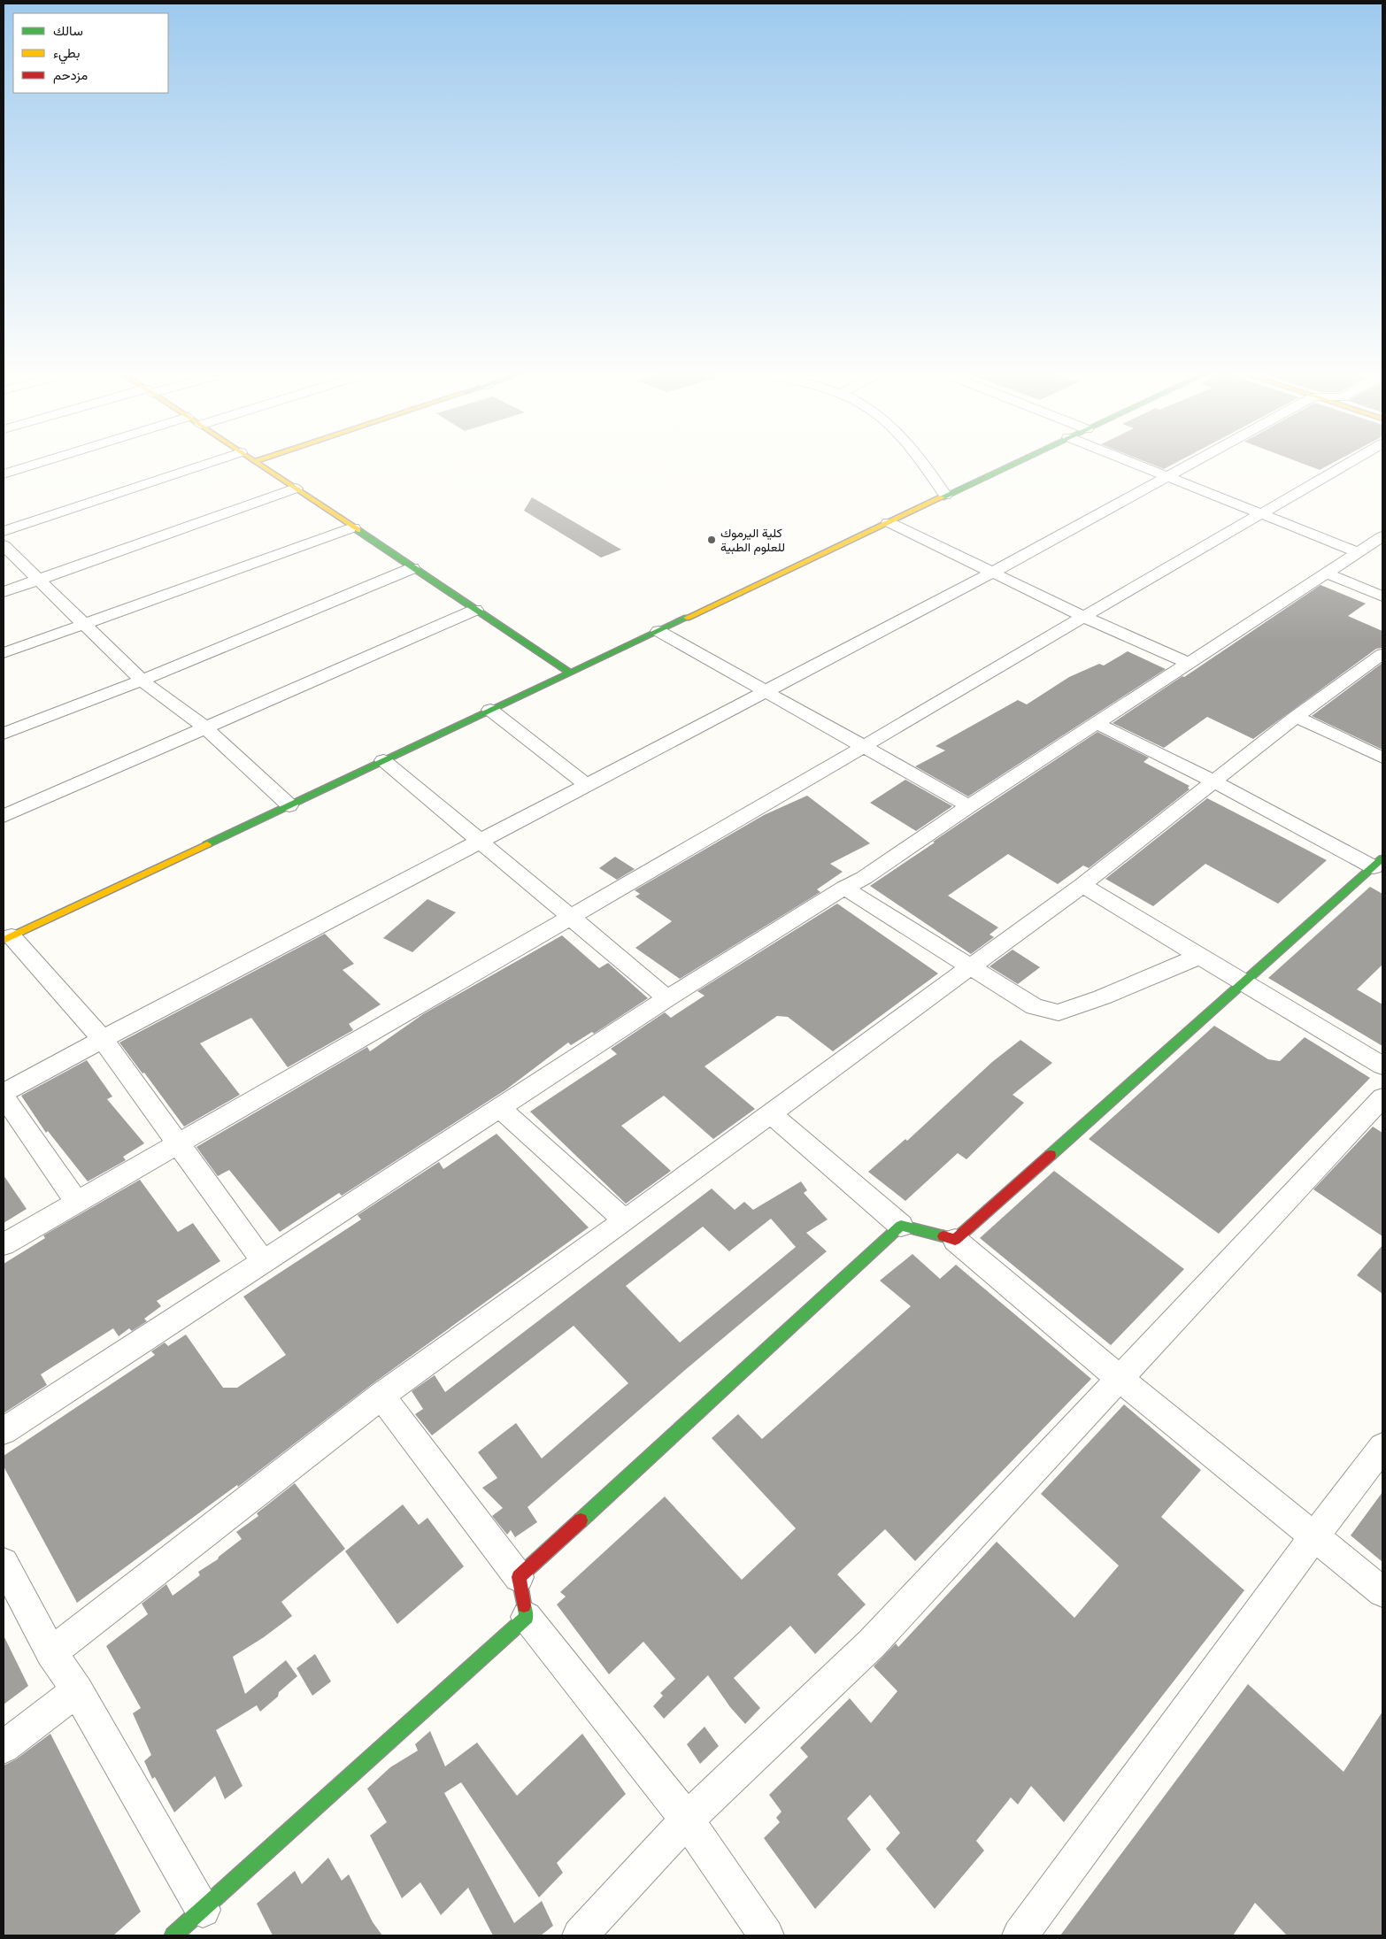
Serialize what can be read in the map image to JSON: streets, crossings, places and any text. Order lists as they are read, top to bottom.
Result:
{
  "places": ["كلية اليرموك للعلوم الطبية"],
  "legend": ["سالك", "بطيء", "مزدحم"]
}
